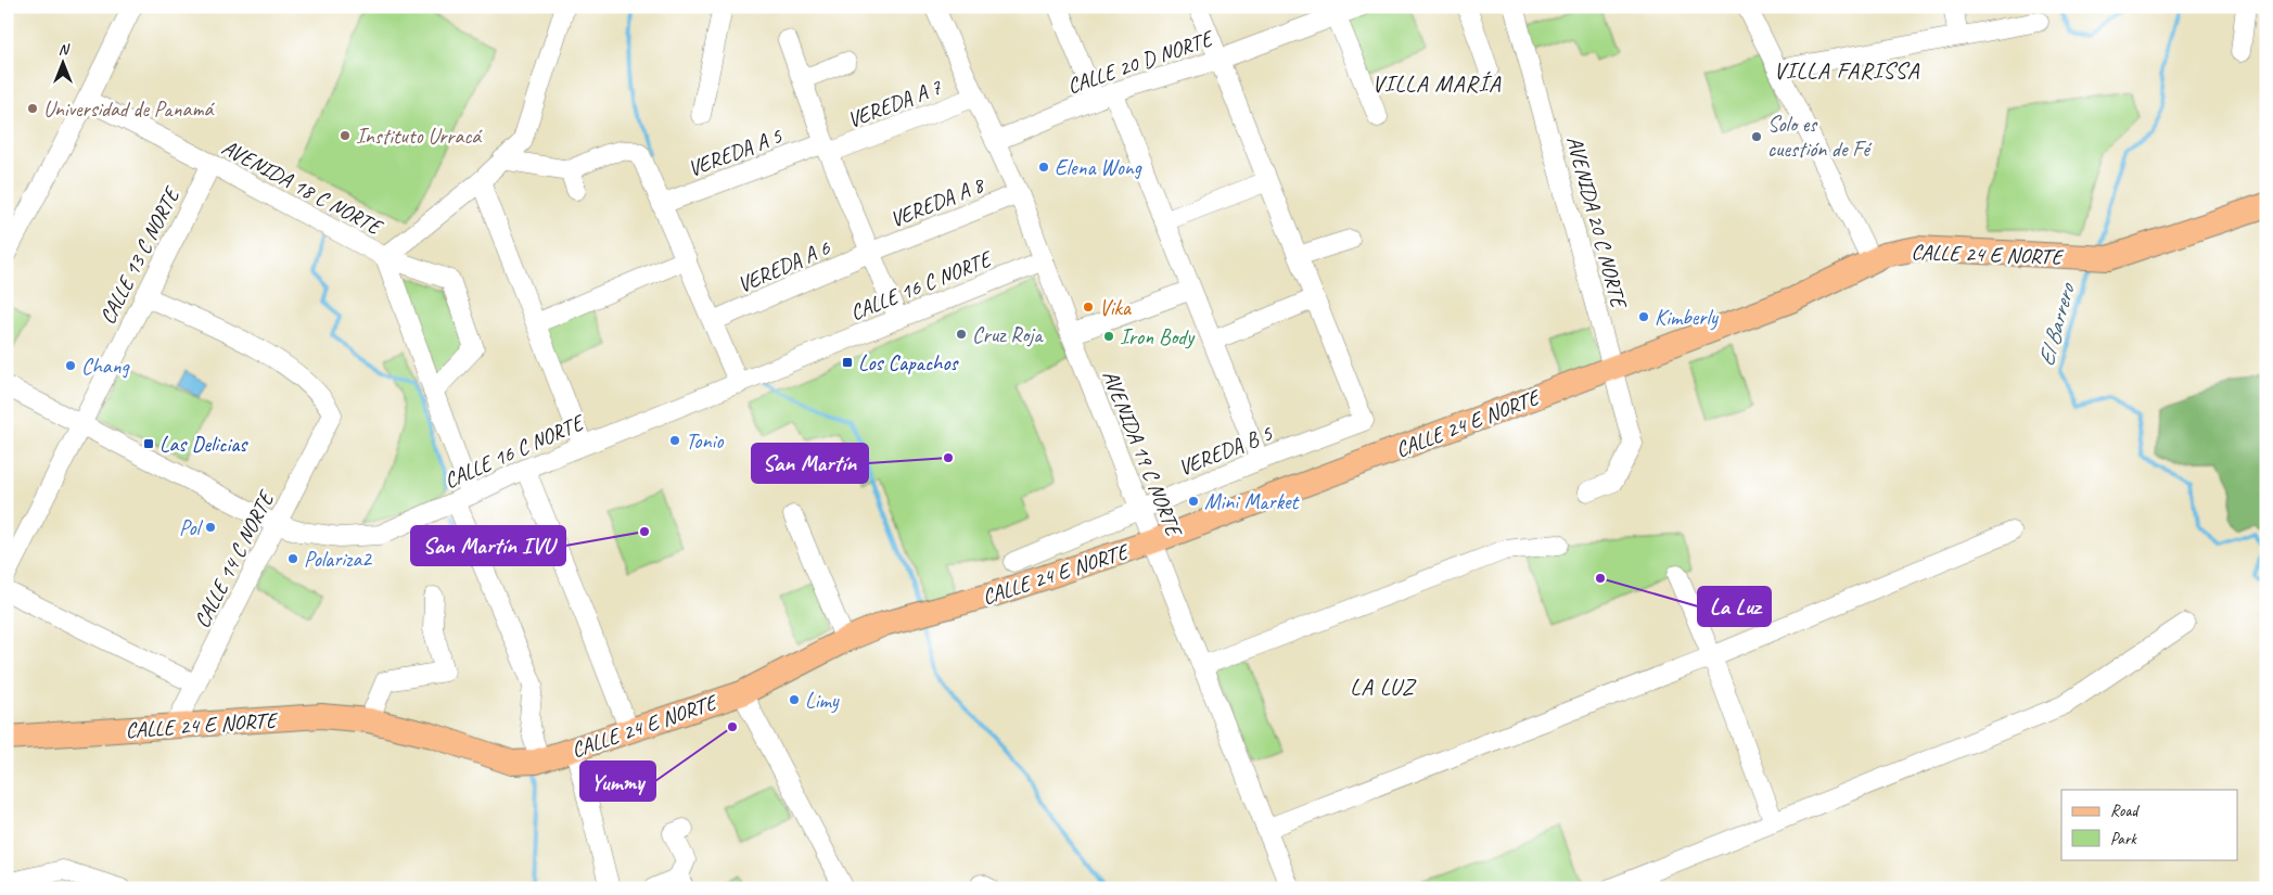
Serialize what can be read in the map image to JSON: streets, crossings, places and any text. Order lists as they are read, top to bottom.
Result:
{
  "streets": {
    "main road": ["CALLE 24 E NORTE"],
    "street": [
      "CALLE 20 D NORTE",
      "VEREDA A 7",
      "VEREDA A 5",
      "AVENIDA 18 C NORTE",
      "VEREDA A 8",
      "AVENIDA 20 C NORTE",
      "CALLE 13 C NORTE",
      "VEREDA A 6",
      "CALLE 16 C NORTE",
      "VEREDA B 5",
      "AVENIDA 19 C NORTE",
      "CALLE 14 C NORTE"
    ]
  },
  "crossings": [
    ["CALLE 20 D NORTE", "AVENIDA 19 C NORTE"],
    ["VEREDA A 7", "VEREDA A 5"],
    ["VEREDA A 7", "AVENIDA 19 C NORTE"],
    ["AVENIDA 18 C NORTE", "CALLE 24 E NORTE"],
    ["AVENIDA 18 C NORTE", "CALLE 13 C NORTE"],
    ["AVENIDA 18 C NORTE", "CALLE 16 C NORTE"],
    ["VEREDA A 8", "VEREDA A 6"],
    ["VEREDA A 8", "AVENIDA 19 C NORTE"],
    ["AVENIDA 20 C NORTE", "CALLE 24 E NORTE"],
    ["CALLE 24 E NORTE", "AVENIDA 19 C NORTE"],
    ["CALLE 24 E NORTE", "CALLE 14 C NORTE"],
    ["CALLE 13 C NORTE", "CALLE 16 C NORTE"],
    ["CALLE 13 C NORTE", "CALLE 14 C NORTE"],
    ["CALLE 16 C NORTE", "AVENIDA 19 C NORTE"],
    ["CALLE 16 C NORTE", "CALLE 14 C NORTE"],
    ["VEREDA B 5", "AVENIDA 19 C NORTE"]
  ],
  "districts": ["VILLA FARISSA", "VILLA MARÍA", "LA LUZ"],
  "water": ["El Barrero"],
  "places": {
    "other": [
      "Universidad de Panamá",
      "Instituto Urracá",
      "Solo es cuestión de Fé",
      "Elena Wong",
      "Vika",
      "Kimberly",
      "Cruz Roja",
      "Iron Body",
      "Chang",
      "Tonio",
      "San Martín",
      "Mini Market",
      "Pol",
      "San Martín IVU",
      "Polariza2",
      "La Luz",
      "Limy",
      "Yummy"
    ],
    "transit": ["Los Capachos", "Las Delicias"]
  },
  "legend": ["Road", "Park"],
  "north": "top"
}
